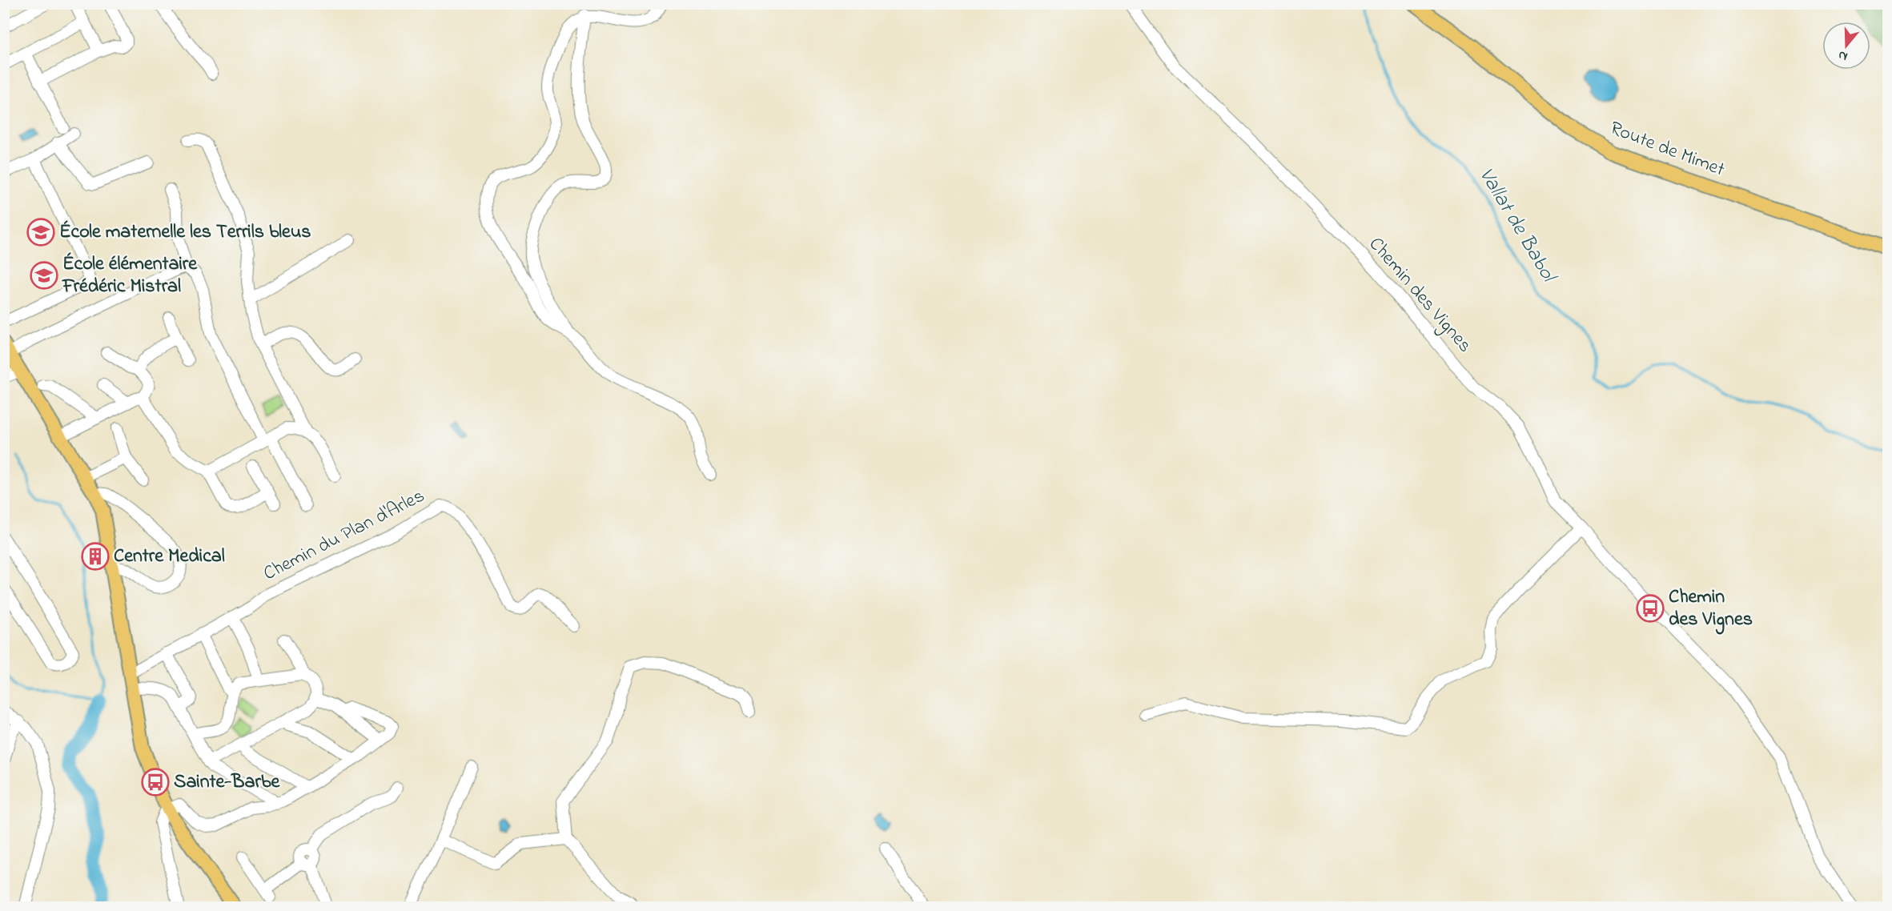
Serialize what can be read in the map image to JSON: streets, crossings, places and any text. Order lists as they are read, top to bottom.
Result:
{
  "streets": {
    "main road": ["Route de Mimet"],
    "street": ["Chemin des Vignes", "Chemin du Plan d'Arles"]
  },
  "water": ["Vallat de Babol"],
  "places": {
    "school or university": ["École maternelle les Terrils bleus", "École élémentaire Frédéric Mistral"],
    "building": ["Centre Medical"],
    "bus stop": ["Chemin des Vignes", "Sainte-Barbe"]
  },
  "north": "bottom"
}
